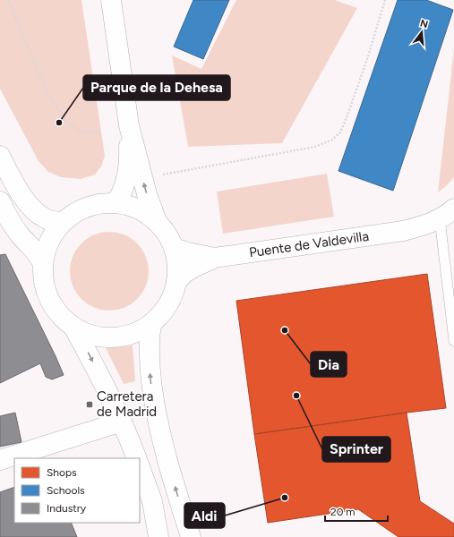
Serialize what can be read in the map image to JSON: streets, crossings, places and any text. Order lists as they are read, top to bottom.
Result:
{
  "streets": {
    "main road": ["Puente de Valdevilla"]
  },
  "places": {
    "other": [
      "Parque de la Dehesa",
      "Dia",
      "Sprinter",
      "Aldi"
    ],
    "transit": ["Carretera de Madrid"]
  },
  "legend": ["Shops", "Schools", "Industry"],
  "scale_bar": "20 m",
  "north": "top"
}
